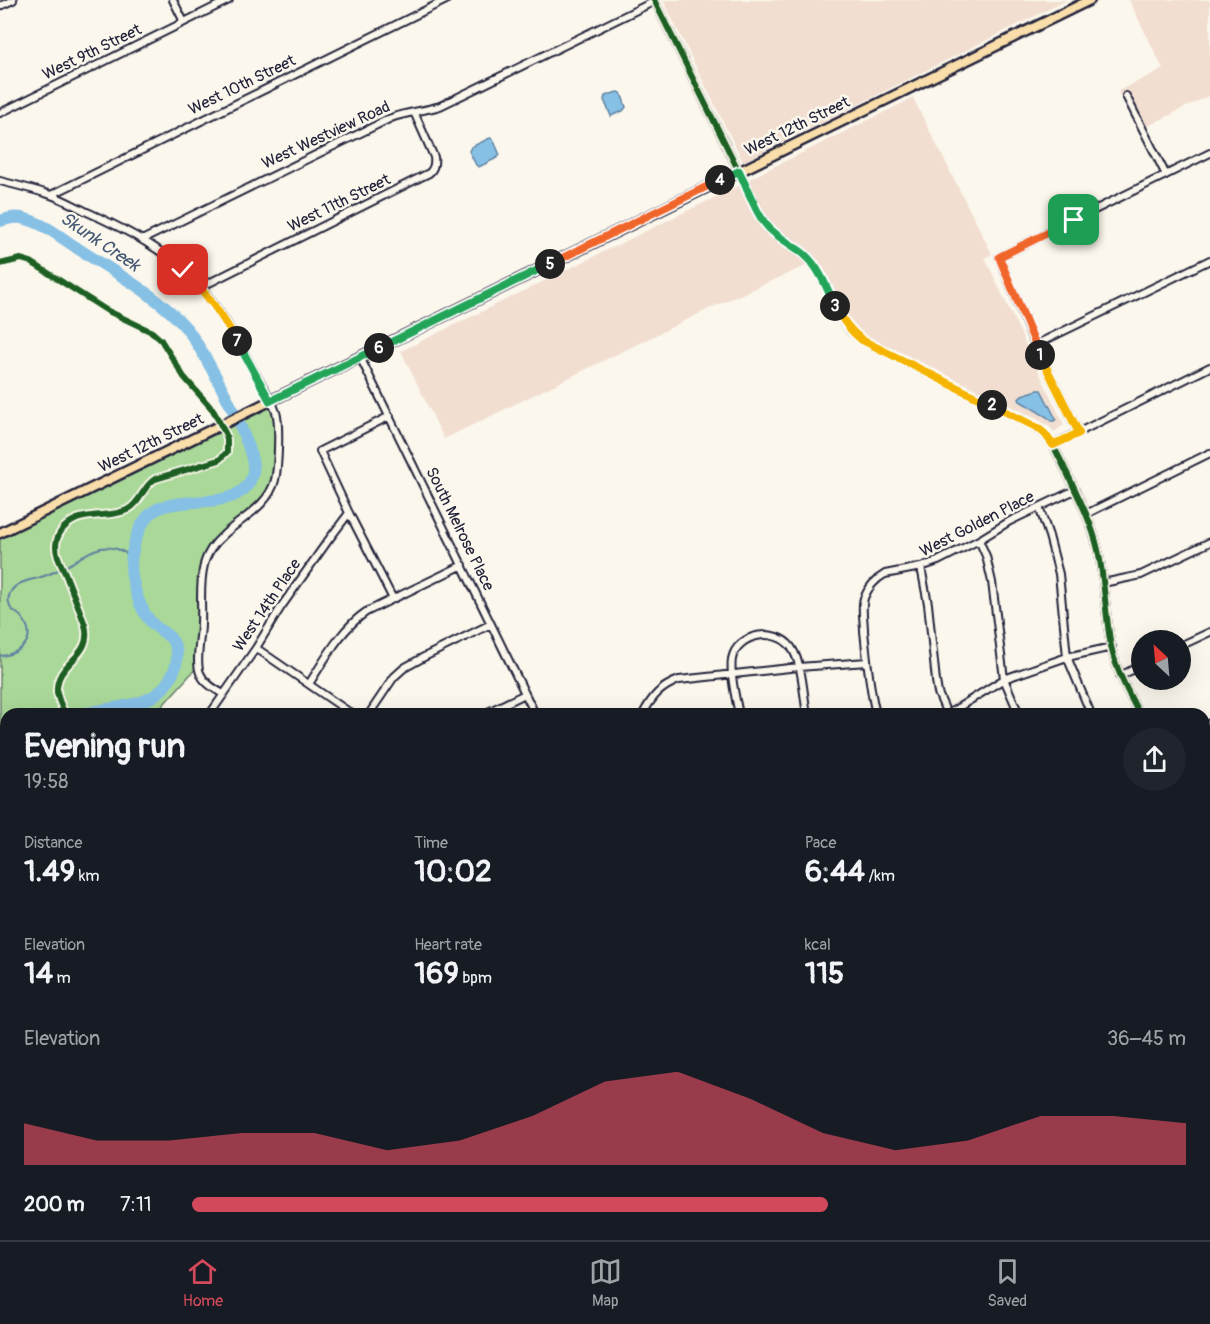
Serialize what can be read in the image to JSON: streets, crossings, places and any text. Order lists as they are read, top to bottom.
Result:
{
  "streets": {
    "main road": ["West 12th Street"],
    "street": [
      "West 9th Street",
      "West 10th Street",
      "West Westview Road",
      "West 11th Street",
      "West Golden Place",
      "South Melrose Place",
      "West 14th Place"
    ]
  },
  "crossings": [
    ["West 12th Street", "South Melrose Place"],
    ["West Westview Road", "West 11th Street"]
  ],
  "water": ["Skunk Creek"],
  "north": "top left",
  "page": {
    "pins": [
      "4",
      "5",
      "3",
      "7",
      "6",
      "1",
      "2"
    ],
    "heading": ["Evening run", "19:58"],
    "stats": [
      ["Distance", "1.49 km"],
      ["Time", "10:02"],
      ["Pace", "6:44 /km"],
      ["Elevation", "14 m"],
      ["Heart rate", "169 bpm"],
      ["kcal", "115"]
    ],
    "chart": ["Elevation", "36–45 m"],
    "list": [
      {
        "name": "200 m",
        "note": "7:11"
      }
    ],
    "tabs": ["Home", "Map", "Saved"]
  }
}
